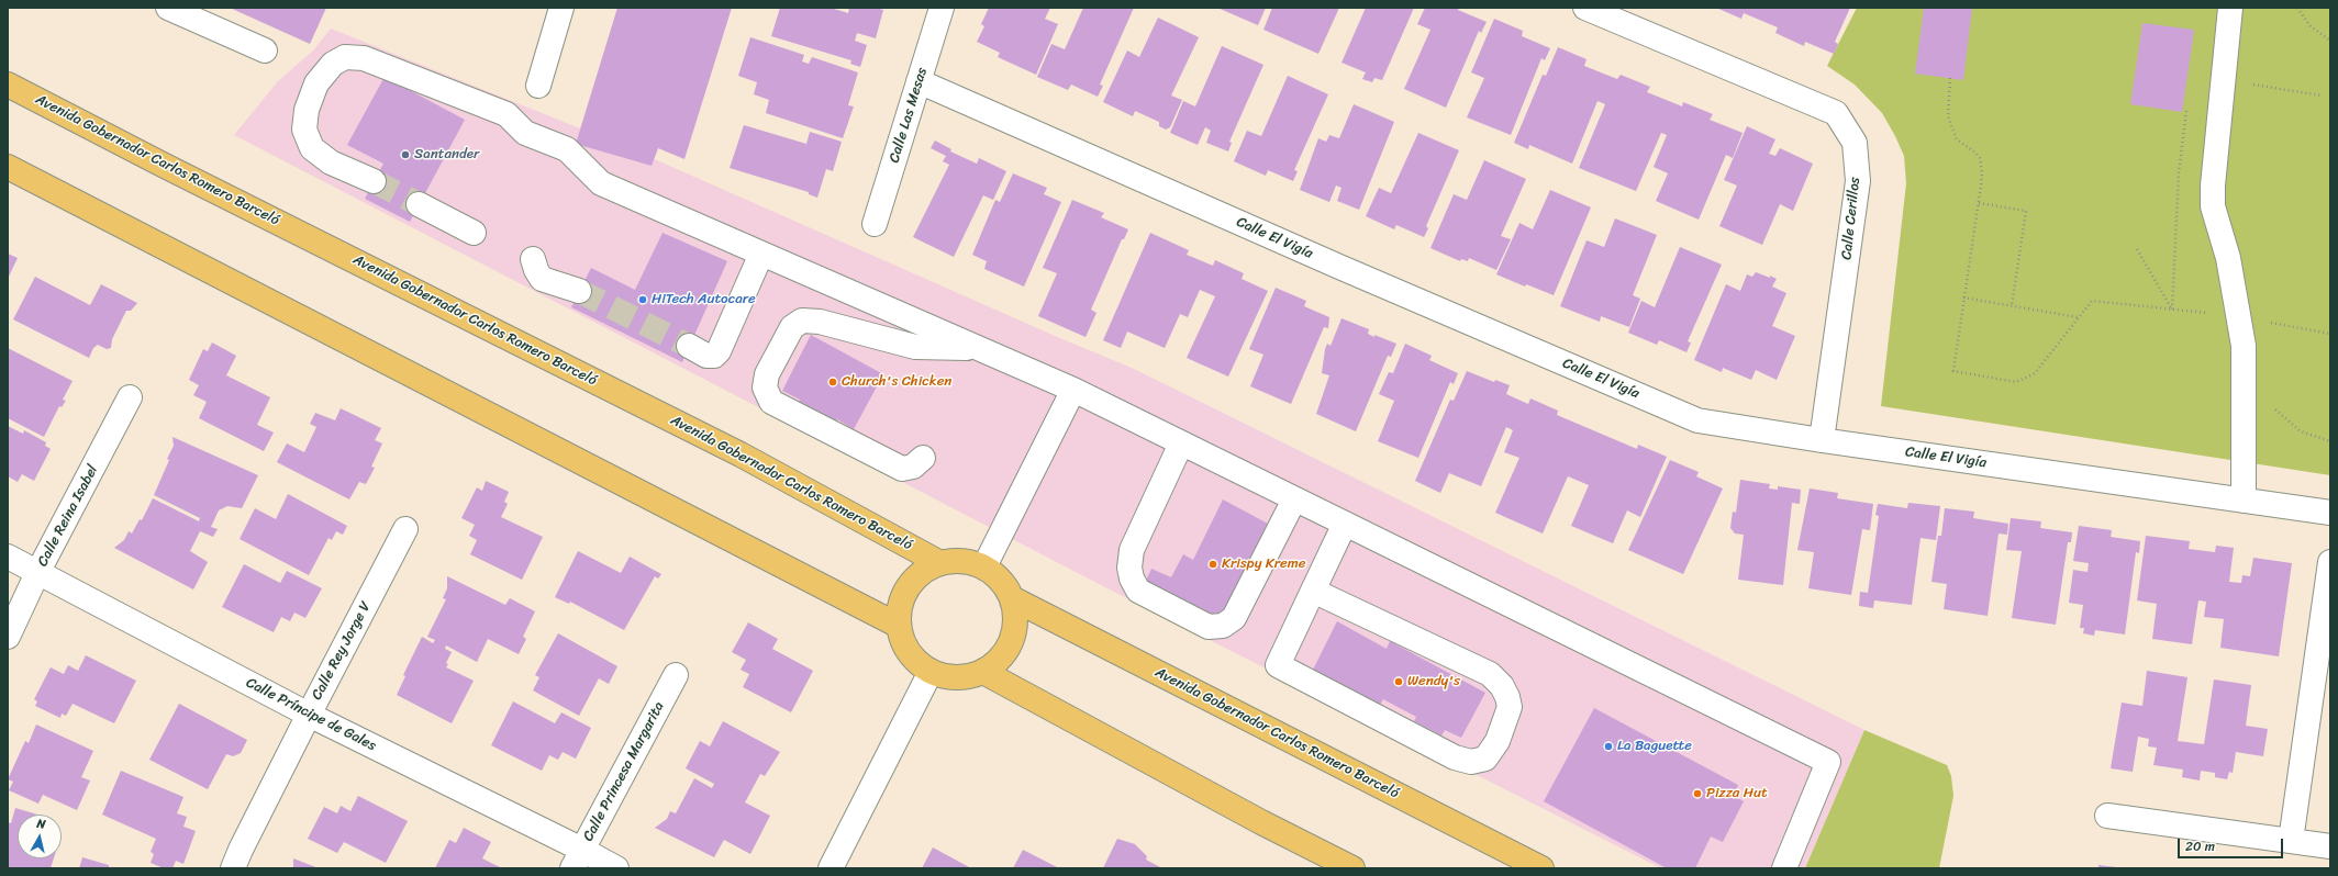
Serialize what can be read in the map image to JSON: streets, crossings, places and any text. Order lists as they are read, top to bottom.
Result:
{
  "streets": {
    "main road": ["Avenida Gobernador Carlos Romero Barceló"],
    "street": [
      "Calle Las Mesas",
      "Calle Cerillos",
      "Calle El Vigía",
      "Calle Reina Isabel",
      "Calle Rey Jorge V",
      "Calle Príncipe de Gales",
      "Calle Princesa Margarita"
    ]
  },
  "crossings": [
    ["Calle Las Mesas", "Calle El Vigía"],
    ["Calle Cerillos", "Calle El Vigía"],
    ["Calle Reina Isabel", "Calle Príncipe de Gales"],
    ["Calle Rey Jorge V", "Calle Príncipe de Gales"],
    ["Calle Príncipe de Gales", "Calle Princesa Margarita"]
  ],
  "places": [
    "Santander",
    "HiTech Autocare",
    "Church's Chicken",
    "Krispy Kreme",
    "Wendy's",
    "La Baguette",
    "Pizza Hut"
  ],
  "scale_bar": "20 m",
  "north": "top"
}
